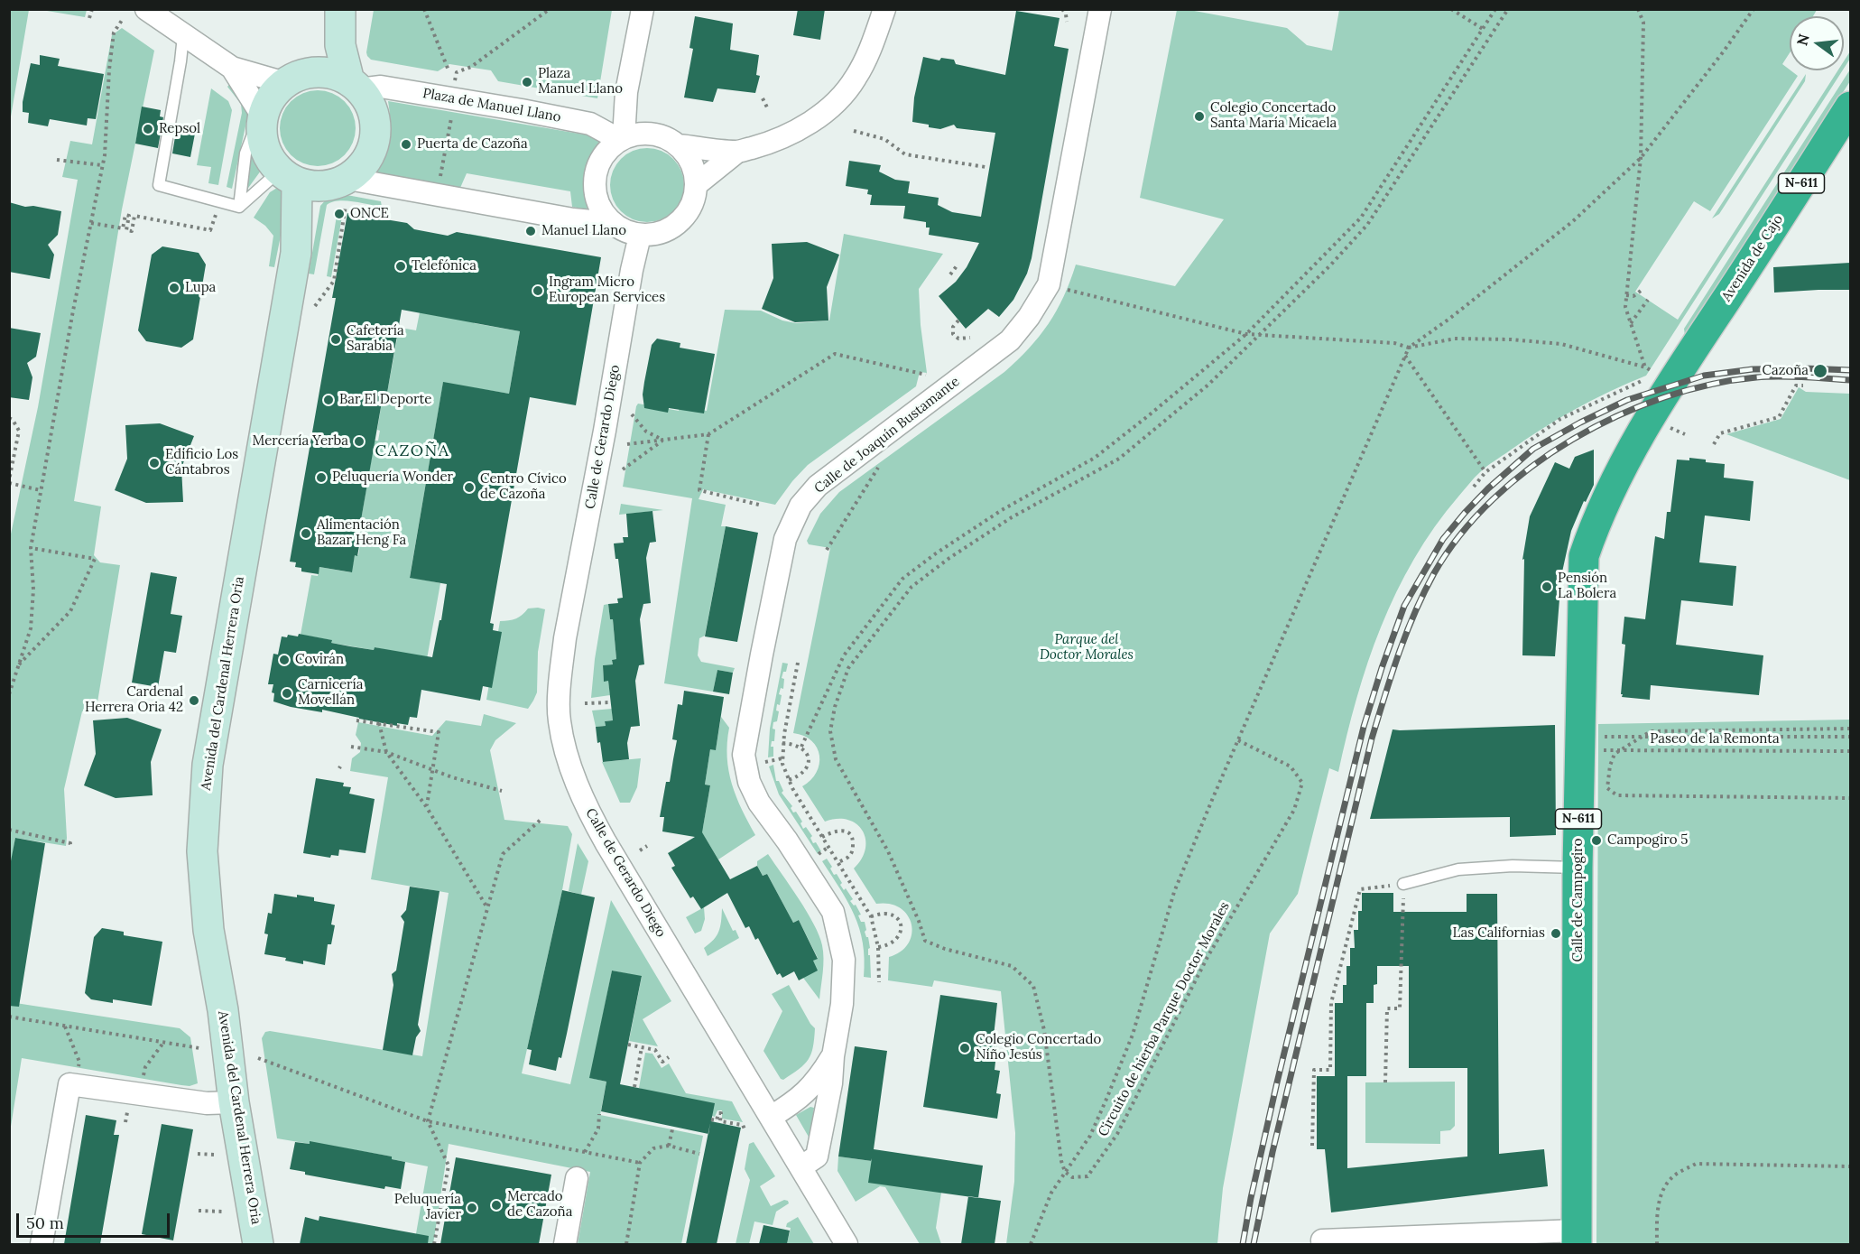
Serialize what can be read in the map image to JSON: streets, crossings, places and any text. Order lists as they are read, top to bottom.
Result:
{
  "streets": {
    "highway": ["N-611", "Avenida de Cajo", "Calle de Campogiro"],
    "main road": ["Avenida del Cardenal Herrera Oria"],
    "street": ["Plaza de Manuel Llano", "Calle de Joaquín Bustamante", "Calle de Gerardo Diego"],
    "path": ["Paseo de la Remonta", "Circuito de hierba Parque Doctor Morales"]
  },
  "crossings": [
    ["Plaza de Manuel Llano", "Calle de Gerardo Diego"],
    ["Avenida de Cajo", "Calle de Campogiro"],
    ["Calle de Joaquín Bustamante", "Calle de Gerardo Diego"],
    ["Paseo de la Remonta", "Calle de Campogiro"]
  ],
  "districts": ["CAZOÑA"],
  "parks": ["Parque del Doctor Morales"],
  "places": [
    "Plaza Manuel Llano",
    "Colegio Concertado Santa María Micaela",
    "Repsol",
    "Puerta de Cazoña",
    "ONCE",
    "Manuel Llano",
    "Telefónica",
    "Lupa",
    "Ingram Micro European Services",
    "Cafetería Sarabia",
    "Cazoña",
    "Bar El Deporte",
    "Mercería Yerba",
    "Edificio Los Cántabros",
    "Peluquería Wonder",
    "Centro Cívico de Cazoña",
    "Alimentación Bazar Heng Fa",
    "Pensión La Bolera",
    "Covirán",
    "Carnicería Movellán",
    "Cardenal Herrera Oria 42",
    "Campogiro 5",
    "Las Californias",
    "Colegio Concertado Niño Jesús",
    "Mercado de Cazoña",
    "Peluquería Javier"
  ],
  "scale_bar": "50 m",
  "north": "left"
}
